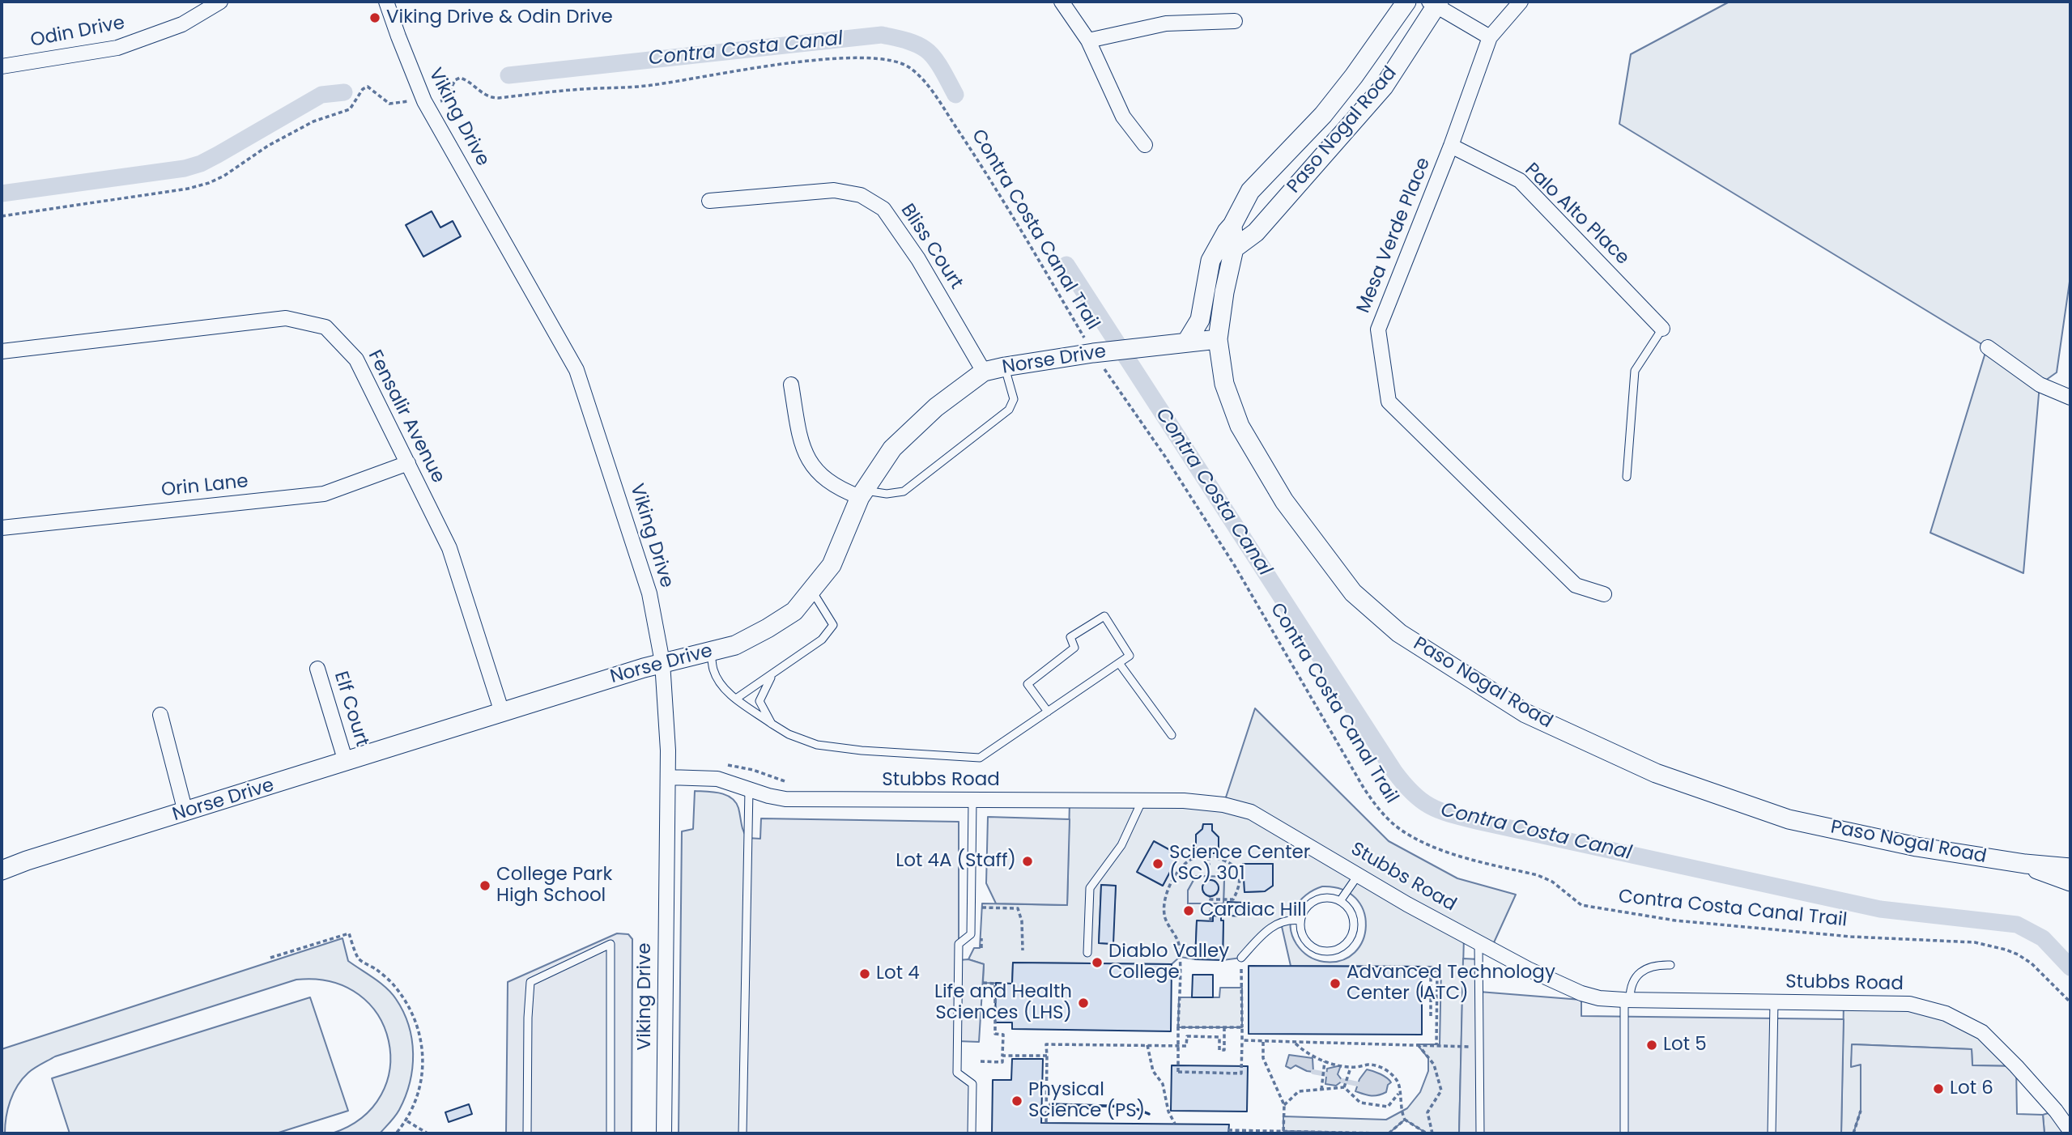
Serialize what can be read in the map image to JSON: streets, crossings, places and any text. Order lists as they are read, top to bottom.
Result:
{
  "streets": {
    "street": [
      "Odin Drive",
      "Viking Drive",
      "Paso Nogal Road",
      "Palo Alto Place",
      "Mesa Verde Place",
      "Bliss Court",
      "Norse Drive",
      "Fensalir Avenue",
      "Orin Lane",
      "Elf Court",
      "Stubbs Road"
    ],
    "path": ["Contra Costa Canal Trail"]
  },
  "crossings": [
    ["Viking Drive", "Contra Costa Canal Trail"],
    ["Viking Drive", "Norse Drive"],
    ["Viking Drive", "Stubbs Road"],
    ["Paso Nogal Road", "Norse Drive"],
    ["Palo Alto Place", "Mesa Verde Place"],
    ["Contra Costa Canal Trail", "Norse Drive"],
    ["Bliss Court", "Norse Drive"],
    ["Norse Drive", "Fensalir Avenue"],
    ["Norse Drive", "Elf Court"],
    ["Fensalir Avenue", "Orin Lane"]
  ],
  "water": ["Contra Costa Canal"],
  "places": [
    "Viking Drive & Odin Drive",
    "Lot 4A (Staff)",
    "Science Center (SC) 301",
    "College Park High School",
    "Cardiac Hill",
    "Diablo Valley College",
    "Lot 4",
    "Advanced Technology Center (ATC)",
    "Life and Health Sciences (LHS)",
    "Lot 5",
    "Lot 6",
    "Physical Science (PS)"
  ]
}
